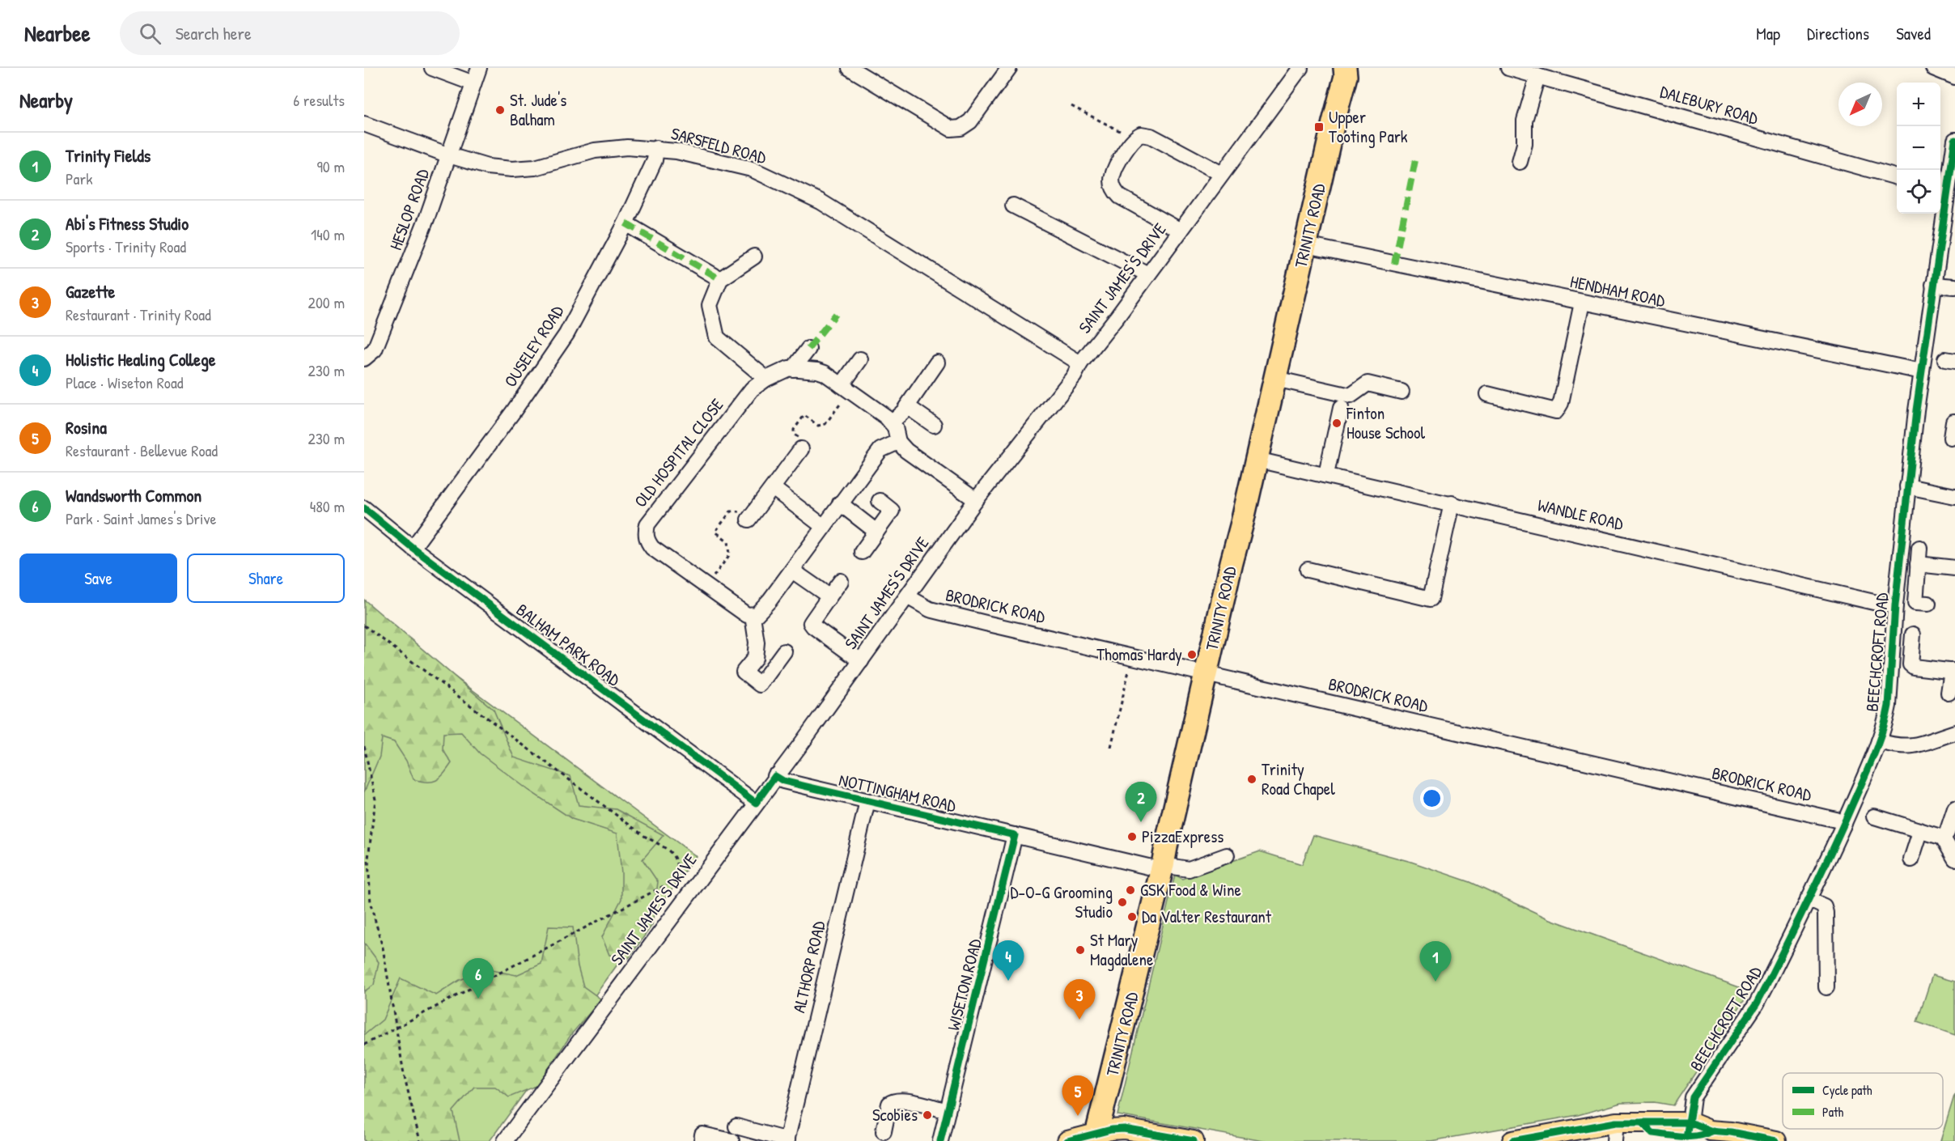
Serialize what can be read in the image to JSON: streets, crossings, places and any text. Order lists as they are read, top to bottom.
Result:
{
  "streets": {
    "highway": ["TRINITY ROAD"],
    "street": [
      "DALEBURY ROAD",
      "SARSFELD ROAD",
      "HESLOP ROAD",
      "SAINT JAMES'S DRIVE",
      "HENDHAM ROAD",
      "OUSELEY ROAD",
      "OLD HOSPITAL CLOSE",
      "WANDLE ROAD",
      "BRODRICK ROAD",
      "BALHAM PARK ROAD",
      "BEECHCROFT ROAD",
      "NOTTINGHAM ROAD",
      "ALTHORP ROAD",
      "WISETON ROAD"
    ]
  },
  "crossings": [
    ["SARSFELD ROAD", "HESLOP ROAD"],
    ["SARSFELD ROAD", "SAINT JAMES'S DRIVE"],
    ["SARSFELD ROAD", "OUSELEY ROAD"],
    ["TRINITY ROAD", "HENDHAM ROAD"],
    ["TRINITY ROAD", "WANDLE ROAD"],
    ["TRINITY ROAD", "BRODRICK ROAD"],
    ["TRINITY ROAD", "NOTTINGHAM ROAD"],
    ["SAINT JAMES'S DRIVE", "BRODRICK ROAD"],
    ["SAINT JAMES'S DRIVE", "BALHAM PARK ROAD"],
    ["SAINT JAMES'S DRIVE", "NOTTINGHAM ROAD"],
    ["HENDHAM ROAD", "BEECHCROFT ROAD"],
    ["OUSELEY ROAD", "BALHAM PARK ROAD"],
    ["WANDLE ROAD", "BEECHCROFT ROAD"],
    ["BRODRICK ROAD", "BEECHCROFT ROAD"],
    ["NOTTINGHAM ROAD", "ALTHORP ROAD"],
    ["NOTTINGHAM ROAD", "WISETON ROAD"]
  ],
  "places": {
    "other": [
      "St. Jude's Balham",
      "Finton House School",
      "Thomas Hardy",
      "Trinity Road Chapel",
      "PizzaExpress",
      "GSK Food & Wine",
      "D-O-G Grooming Studio",
      "Da Valter Restaurant",
      "St Mary Magdalene",
      "Scobies"
    ],
    "transit": ["Upper Tooting Park"]
  },
  "legend": ["Cycle path", "Path"],
  "north": "bottom left",
  "page": {
    "header": "Nearbee",
    "search": "Search here",
    "nav": ["Map", "Directions", "Saved"],
    "heading": ["Nearby", "6 results"],
    "map_buttons": ["+", "−"],
    "list": [
      {
        "mark": "1",
        "name": "Trinity Fields",
        "note": "Park",
        "value": "90 m"
      },
      {
        "mark": "2",
        "name": "Abi's Fitness Studio",
        "note": "Sports · Trinity Road",
        "value": "140 m"
      },
      {
        "mark": "3",
        "name": "Gazette",
        "note": "Restaurant · Trinity Road",
        "value": "200 m"
      },
      {
        "mark": "4",
        "name": "Holistic Healing College",
        "note": "Place · Wiseton Road",
        "value": "230 m"
      },
      {
        "mark": "5",
        "name": "Rosina",
        "note": "Restaurant · Bellevue Road",
        "value": "230 m"
      },
      {
        "mark": "6",
        "name": "Wandsworth Common",
        "note": "Park · Saint James's Drive",
        "value": "480 m"
      }
    ],
    "buttons": ["Save", "Share"],
    "pins": [
      "2",
      "4",
      "1",
      "6",
      "3",
      "5"
    ]
  }
}
